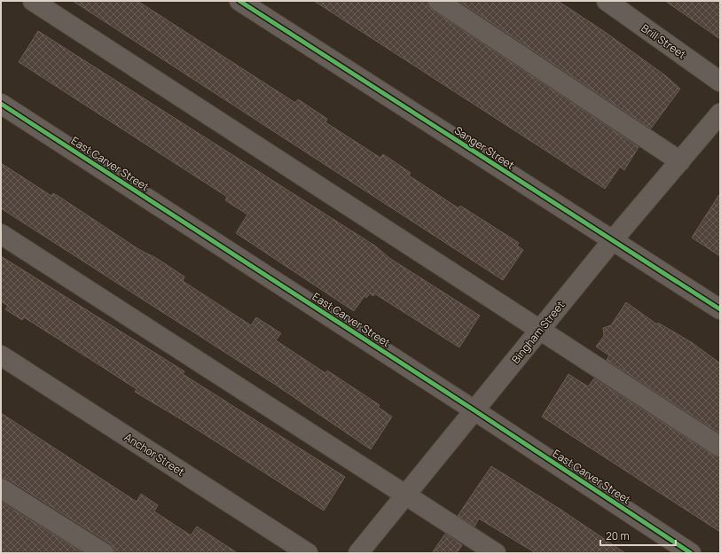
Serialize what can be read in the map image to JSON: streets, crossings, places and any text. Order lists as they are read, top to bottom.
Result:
{
  "streets": {
    "street": [
      "Brill Street",
      "Sanger Street",
      "East Carver Street",
      "Bingham Street",
      "Anchor Street"
    ]
  },
  "crossings": [
    ["Sanger Street", "Bingham Street"],
    ["East Carver Street", "Bingham Street"]
  ],
  "scale_bar": "20 m"
}
